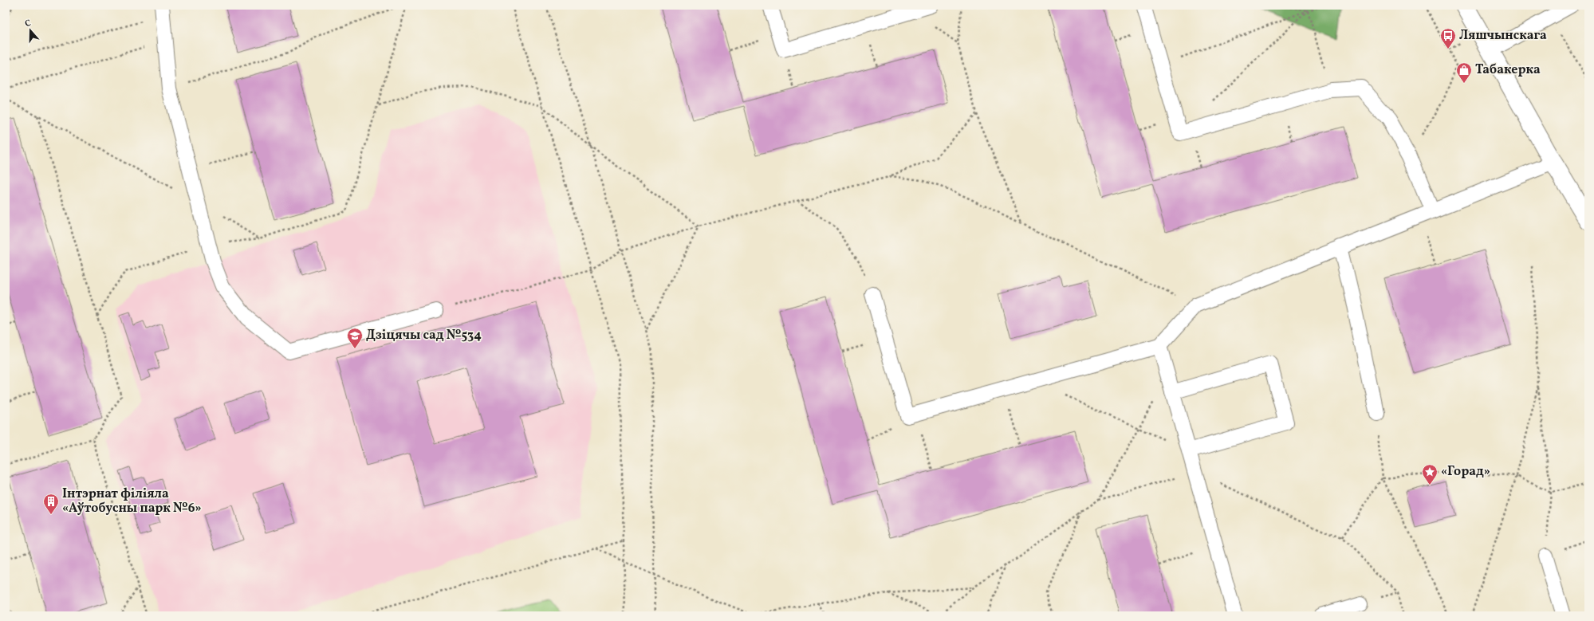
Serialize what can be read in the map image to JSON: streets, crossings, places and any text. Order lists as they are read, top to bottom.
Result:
{
  "places": {
    "bus stop": ["Ляшчынскага"],
    "shop": ["Табакерка"],
    "school or university": ["Дзіцячы сад №534"],
    "place": ["«Горад»"],
    "building": ["Інтэрнат філіяла «Аўтобусны парк №6»"]
  },
  "north": "top"
}
